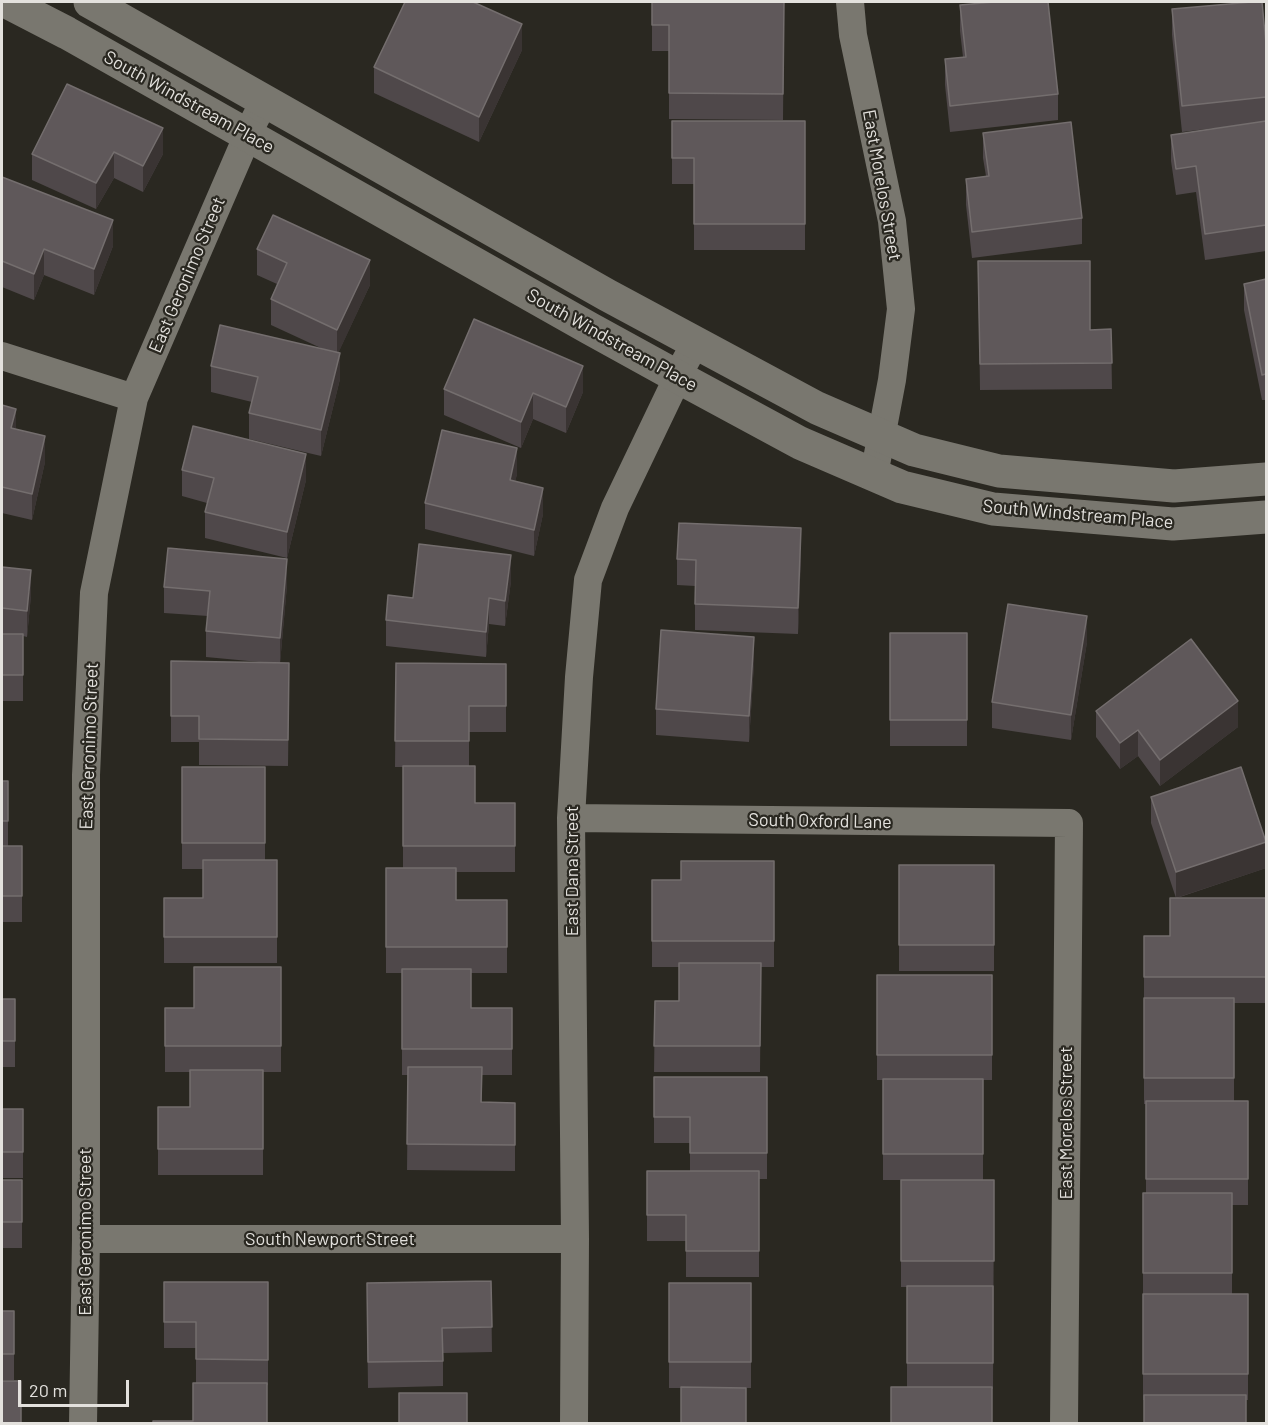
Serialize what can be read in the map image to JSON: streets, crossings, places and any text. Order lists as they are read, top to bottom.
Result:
{
  "streets": {
    "street": [
      "South Windstream Place",
      "East Morelos Street",
      "East Geronimo Street",
      "South Oxford Lane",
      "East Dana Street",
      "South Newport Street"
    ]
  },
  "crossings": [
    ["South Windstream Place", "East Morelos Street"],
    ["South Windstream Place", "East Geronimo Street"],
    ["South Windstream Place", "East Dana Street"],
    ["East Morelos Street", "South Oxford Lane"],
    ["East Geronimo Street", "South Newport Street"],
    ["South Oxford Lane", "East Dana Street"],
    ["East Dana Street", "South Newport Street"]
  ],
  "scale_bar": "20 m"
}
